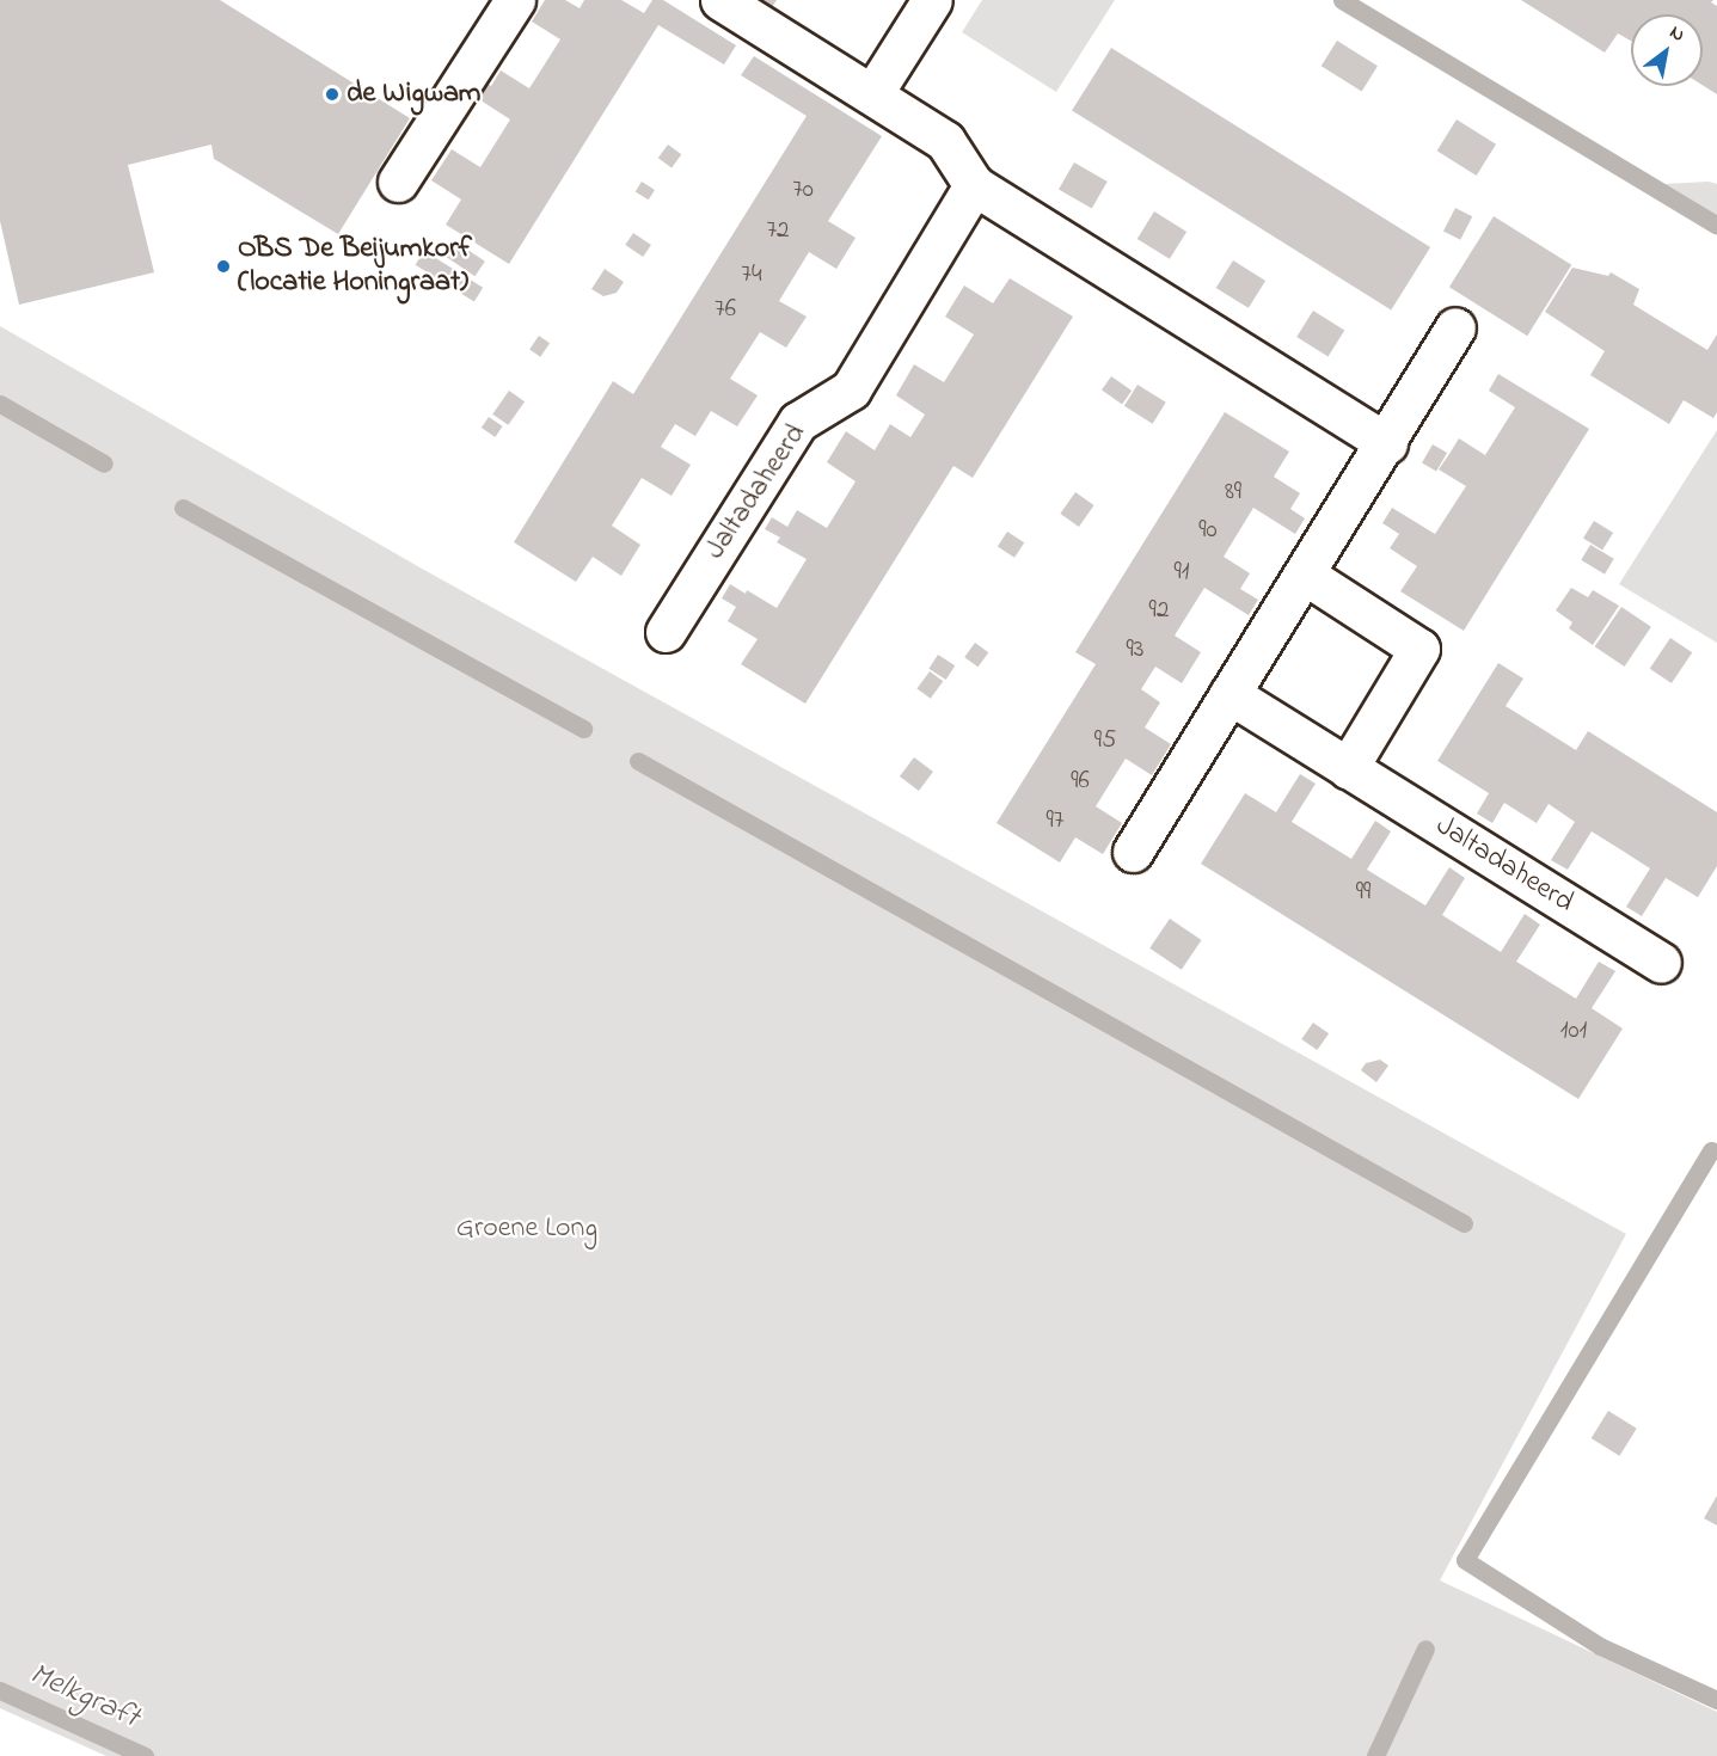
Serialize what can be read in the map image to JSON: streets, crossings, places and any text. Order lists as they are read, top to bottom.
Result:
{
  "streets": {
    "street": ["Jaltadaheerd"]
  },
  "water": ["Melkgraft"],
  "parks": ["Groene Long"],
  "places": ["de Wigwam", "OBS De Beijumkorf (locatie Honingraat)"],
  "house_numbers": [
    "70",
    "72",
    "74",
    "76",
    "89",
    "90",
    "91",
    "92",
    "93",
    "95",
    "96",
    "97",
    "99",
    "101"
  ],
  "north": "top right"
}
